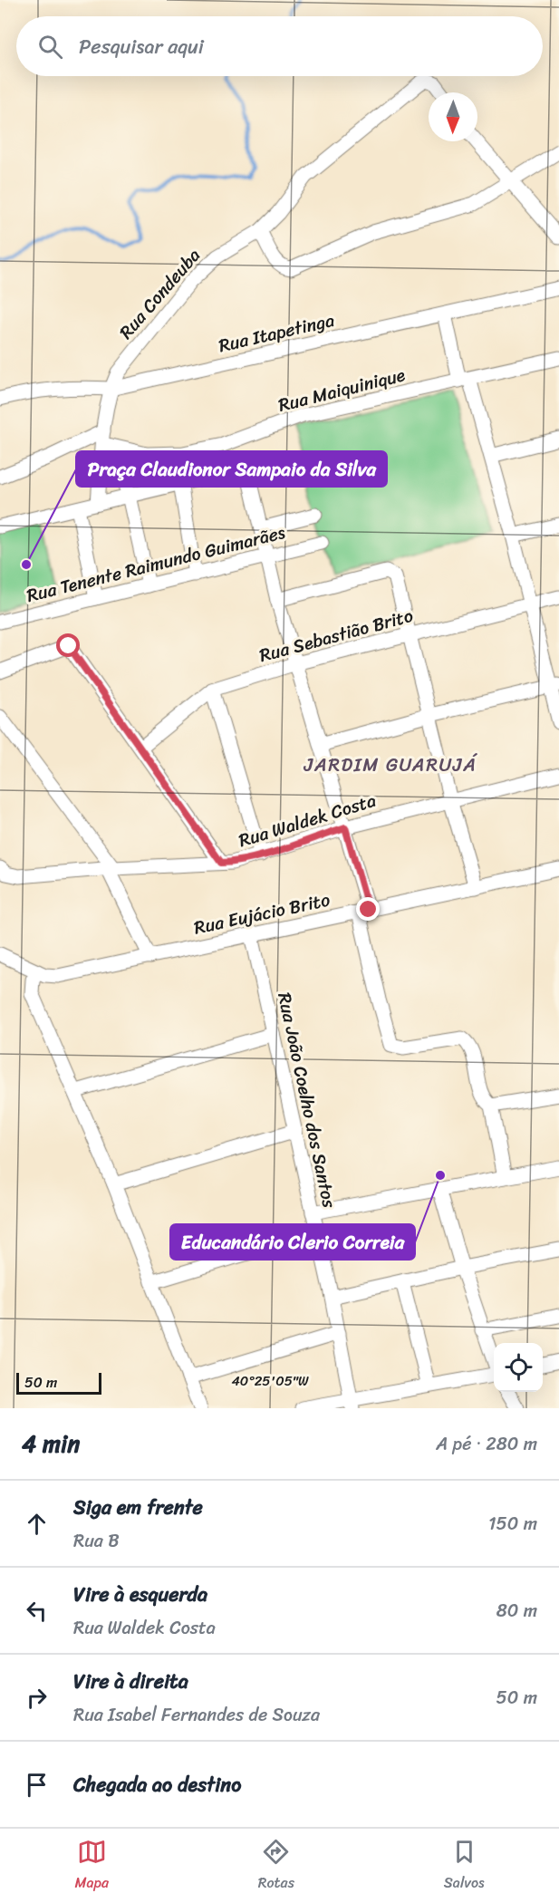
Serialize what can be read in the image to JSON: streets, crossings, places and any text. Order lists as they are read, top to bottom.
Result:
{
  "streets": {
    "street": [
      "Rua Condeuba",
      "Rua Itapetinga",
      "Rua Maiquinique",
      "Rua Tenente Raimundo Guimarães",
      "Rua Sebastião Brito",
      "Rua Waldek Costa",
      "Rua Eujácio Brito",
      "Rua João Coelho dos Santos"
    ]
  },
  "crossings": [
    ["Rua Condeuba", "Rua Itapetinga"],
    ["Rua Condeuba", "Rua Maiquinique"],
    ["Rua Eujácio Brito", "Rua João Coelho dos Santos"]
  ],
  "districts": ["JARDIM GUARUJÁ"],
  "places": ["Praça Claudionor Sampaio da Silva", "Educandário Clerio Correia"],
  "scale_bar": "50 m",
  "north": "bottom",
  "page": {
    "search": "Pesquisar aqui",
    "scale": "50 m",
    "heading": ["4 min", "A pé · 280 m"],
    "list": [
      ["Siga em frente", "Rua B", "150 m"],
      ["Vire à esquerda", "Rua Waldek Costa", "80 m"],
      ["Vire à direita", "Rua Isabel Fernandes de Souza", "50 m"],
      "Chegada ao destino"
    ],
    "nav": ["Mapa", "Rotas", "Salvos"]
  },
  "coordinates": ["40°25'05\"W"]
}
